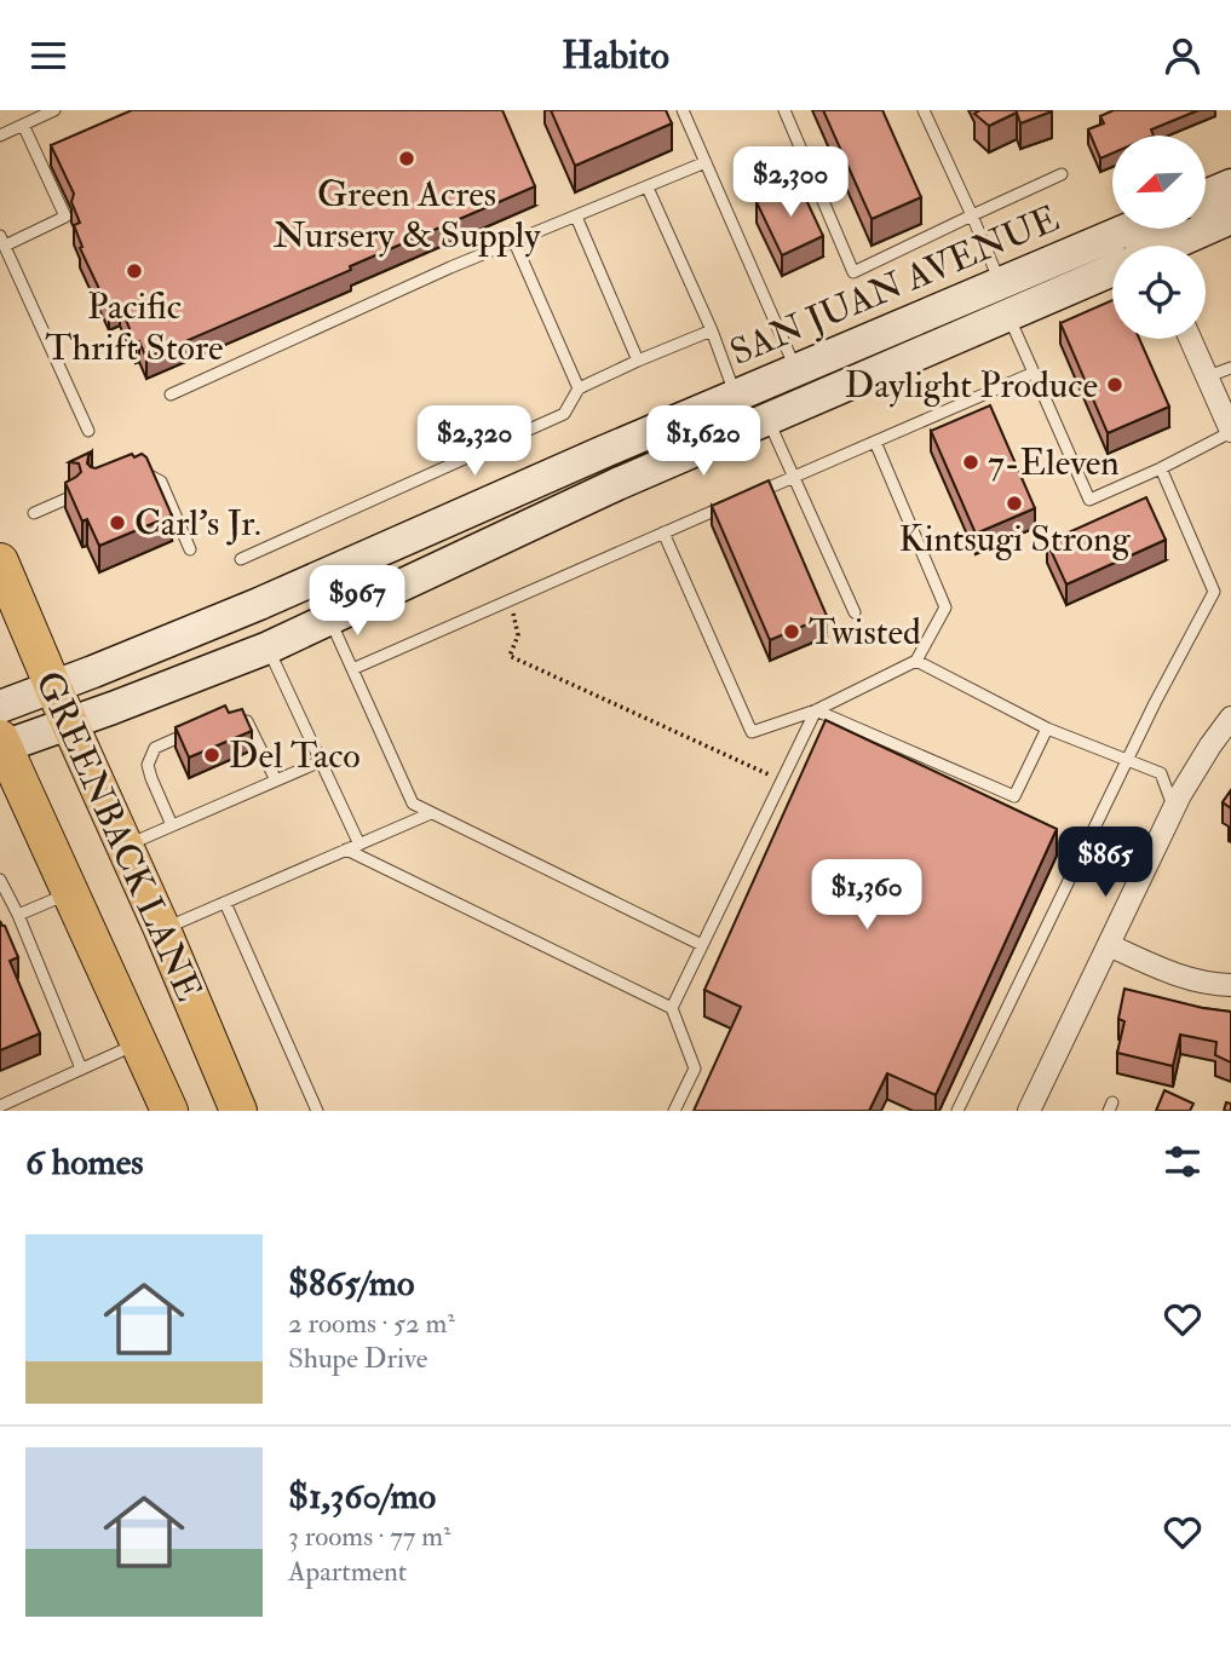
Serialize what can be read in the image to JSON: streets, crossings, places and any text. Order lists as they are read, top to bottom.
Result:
{
  "streets": {
    "main road": ["SAN JUAN AVENUE", "GREENBACK LANE"]
  },
  "crossings": [
    ["SAN JUAN AVENUE", "GREENBACK LANE"]
  ],
  "places": [
    "Green Acres Nursery & Supply",
    "Pacific Thrift Store",
    "Daylight Produce",
    "7-Eleven",
    "Kintsugi Strong",
    "Carl's Jr.",
    "Twisted",
    "Del Taco"
  ],
  "north": "bottom left",
  "page": {
    "header": "Habito",
    "price": [
      "$2,300",
      "$2,320",
      "$1,620",
      "$967",
      "$865",
      "$1,360"
    ],
    "heading": "6 homes",
    "list": [
      {
        "name": "$865/mo",
        "note": "2 rooms · 52 m² · Shupe Drive"
      },
      {
        "name": "$1,360/mo",
        "note": "3 rooms · 77 m² · Apartment"
      }
    ]
  }
}
